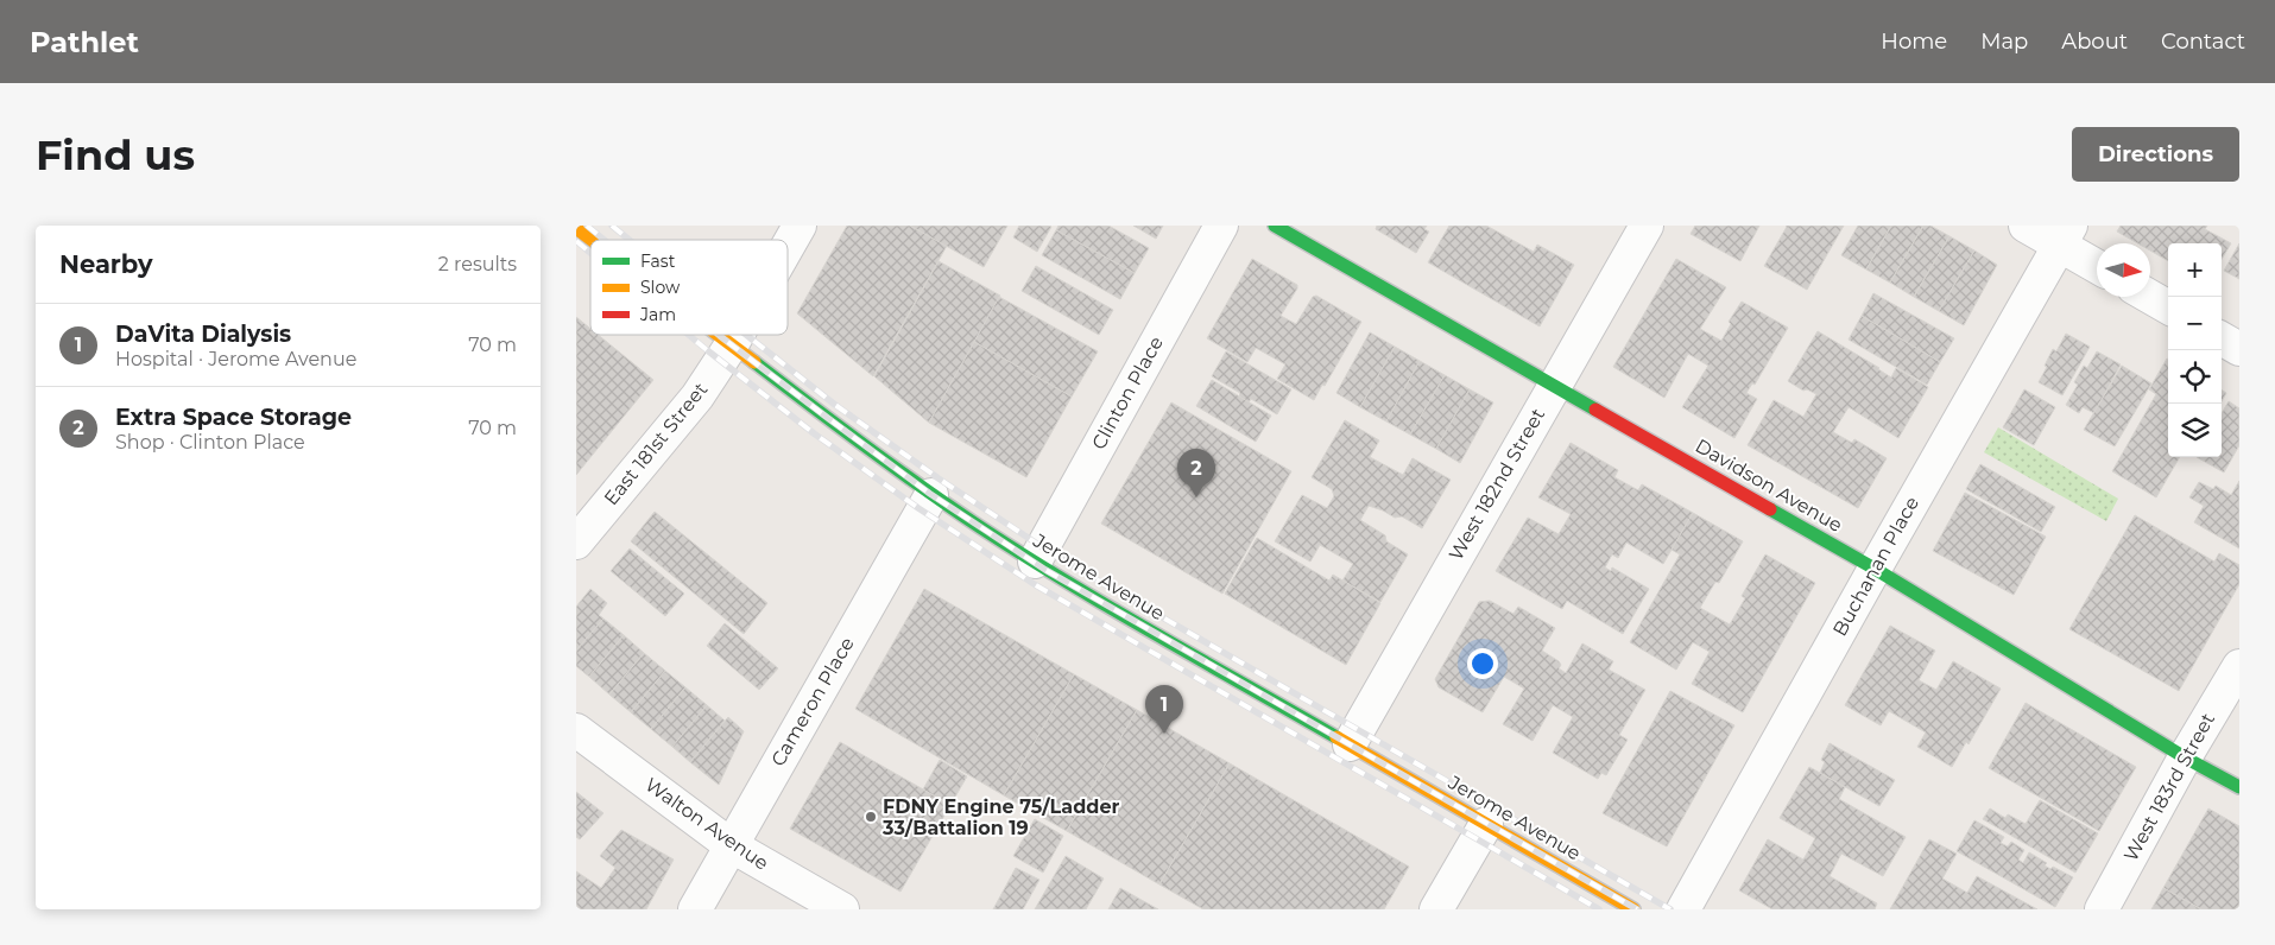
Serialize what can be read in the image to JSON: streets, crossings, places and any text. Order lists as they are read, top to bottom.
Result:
{
  "streets": {
    "main road": ["Davidson Avenue", "Jerome Avenue"],
    "street": [
      "Clinton Place",
      "East 181st Street",
      "West 182nd Street",
      "Buchanan Place",
      "Cameron Place",
      "West 183rd Street",
      "Walton Avenue"
    ]
  },
  "crossings": [
    ["Clinton Place", "Jerome Avenue"],
    ["East 181st Street", "Jerome Avenue"],
    ["West 182nd Street", "Davidson Avenue"],
    ["West 182nd Street", "Jerome Avenue"],
    ["Davidson Avenue", "Buchanan Place"],
    ["Davidson Avenue", "West 183rd Street"],
    ["Jerome Avenue", "Cameron Place"],
    ["Cameron Place", "Walton Avenue"]
  ],
  "places": ["FDNY Engine 75/Ladder 33/Battalion 19"],
  "legend": ["Fast", "Slow", "Jam"],
  "north": "right",
  "page": {
    "header": "Pathlet",
    "nav": [
      "Home",
      "Map",
      "About",
      "Contact"
    ],
    "buttons": "Directions",
    "title": "Find us",
    "heading": ["Nearby", "2 results"],
    "map_buttons": ["+", "−"],
    "list": [
      {
        "mark": "1",
        "name": "DaVita Dialysis",
        "note": "Hospital · Jerome Avenue",
        "value": "70 m"
      },
      {
        "mark": "2",
        "name": "Extra Space Storage",
        "note": "Shop · Clinton Place",
        "value": "70 m"
      }
    ],
    "pins": ["2", "1"]
  }
}
